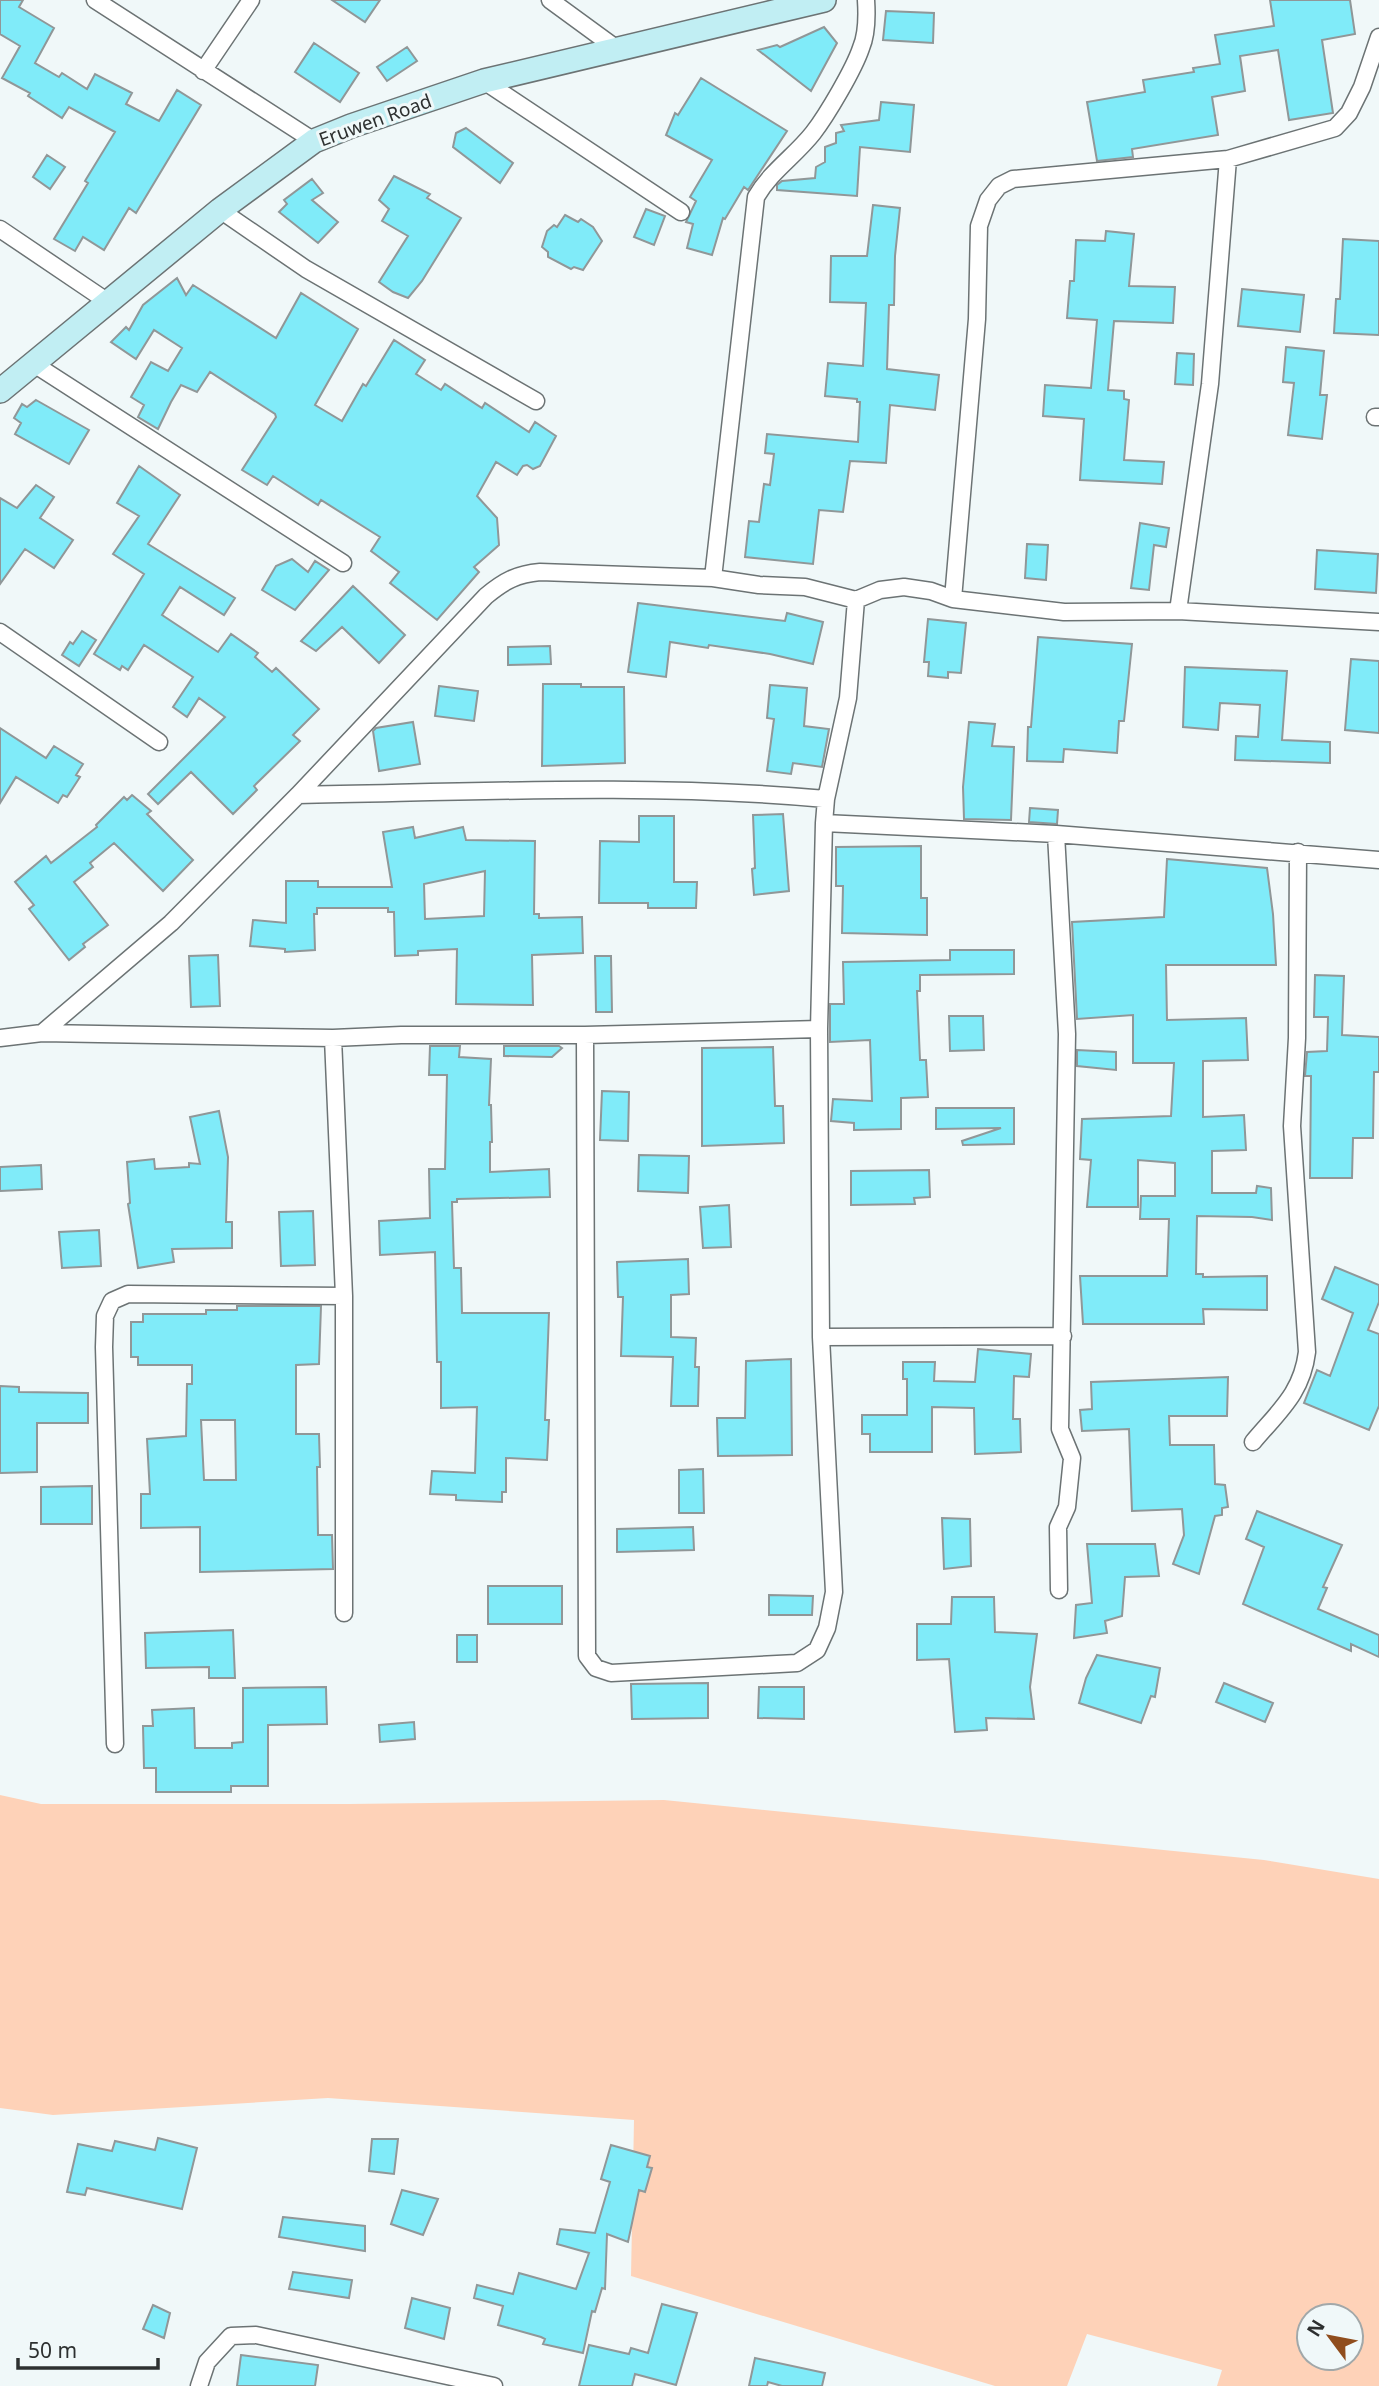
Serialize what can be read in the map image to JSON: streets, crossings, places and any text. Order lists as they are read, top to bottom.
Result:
{
  "streets": {
    "street": ["Eruwen Road"]
  },
  "scale_bar": "50 m",
  "north": "top left"
}
